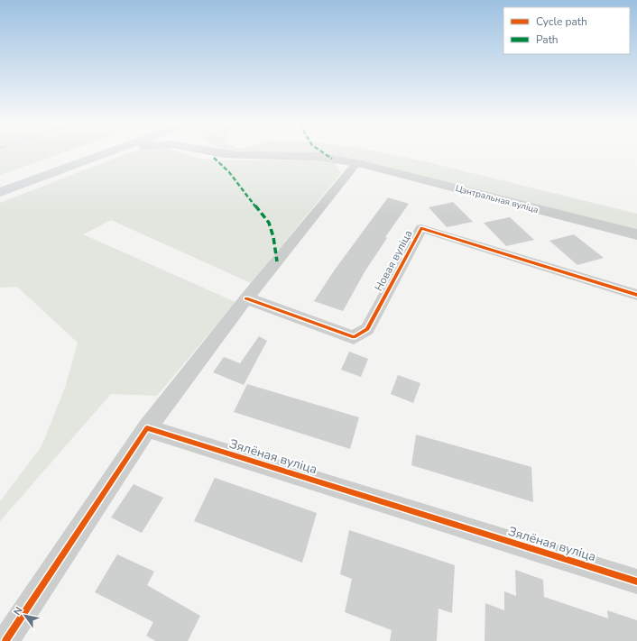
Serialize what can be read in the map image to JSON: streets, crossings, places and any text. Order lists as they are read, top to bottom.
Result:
{
  "streets": {
    "street": ["Цэнтральная вуліца", "Новая вуліца", "Зялёная вуліца"]
  },
  "legend": ["Cycle path", "Path"],
  "north": "top left"
}
